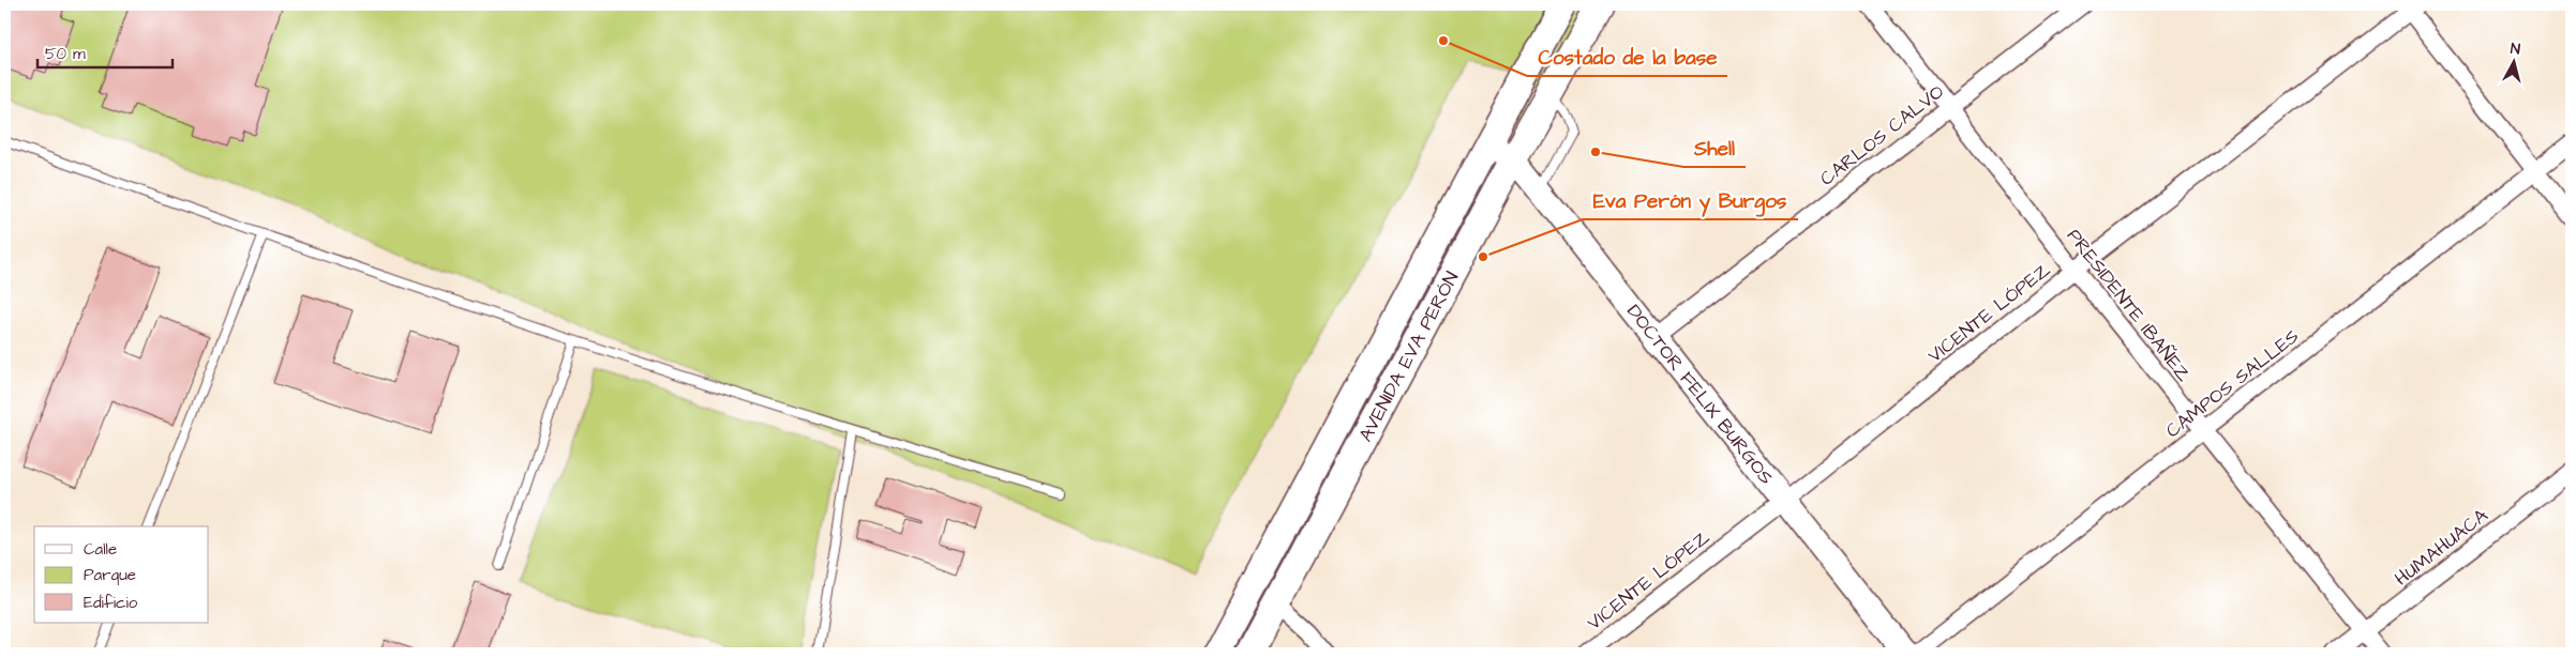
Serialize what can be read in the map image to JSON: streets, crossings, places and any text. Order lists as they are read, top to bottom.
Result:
{
  "streets": {
    "main road": ["AVENIDA EVA PERÓN"],
    "street": [
      "CARLOS CALVO",
      "PRESIDENTE IBAÑEZ",
      "VICENTE LÓPEZ",
      "CAMPOS SALLES",
      "DOCTOR FELIX BURGOS",
      "HUMAHUACA"
    ]
  },
  "crossings": [
    ["CARLOS CALVO", "PRESIDENTE IBAÑEZ"],
    ["CARLOS CALVO", "DOCTOR FELIX BURGOS"],
    ["PRESIDENTE IBAÑEZ", "VICENTE LÓPEZ"],
    ["PRESIDENTE IBAÑEZ", "CAMPOS SALLES"],
    ["PRESIDENTE IBAÑEZ", "HUMAHUACA"],
    ["VICENTE LÓPEZ", "DOCTOR FELIX BURGOS"],
    ["AVENIDA EVA PERÓN", "DOCTOR FELIX BURGOS"]
  ],
  "places": ["Costado de la base", "Shell", "Eva Perón y Burgos"],
  "legend": ["Calle", "Parque", "Edificio"],
  "scale_bar": "50 m",
  "north": "top"
}
